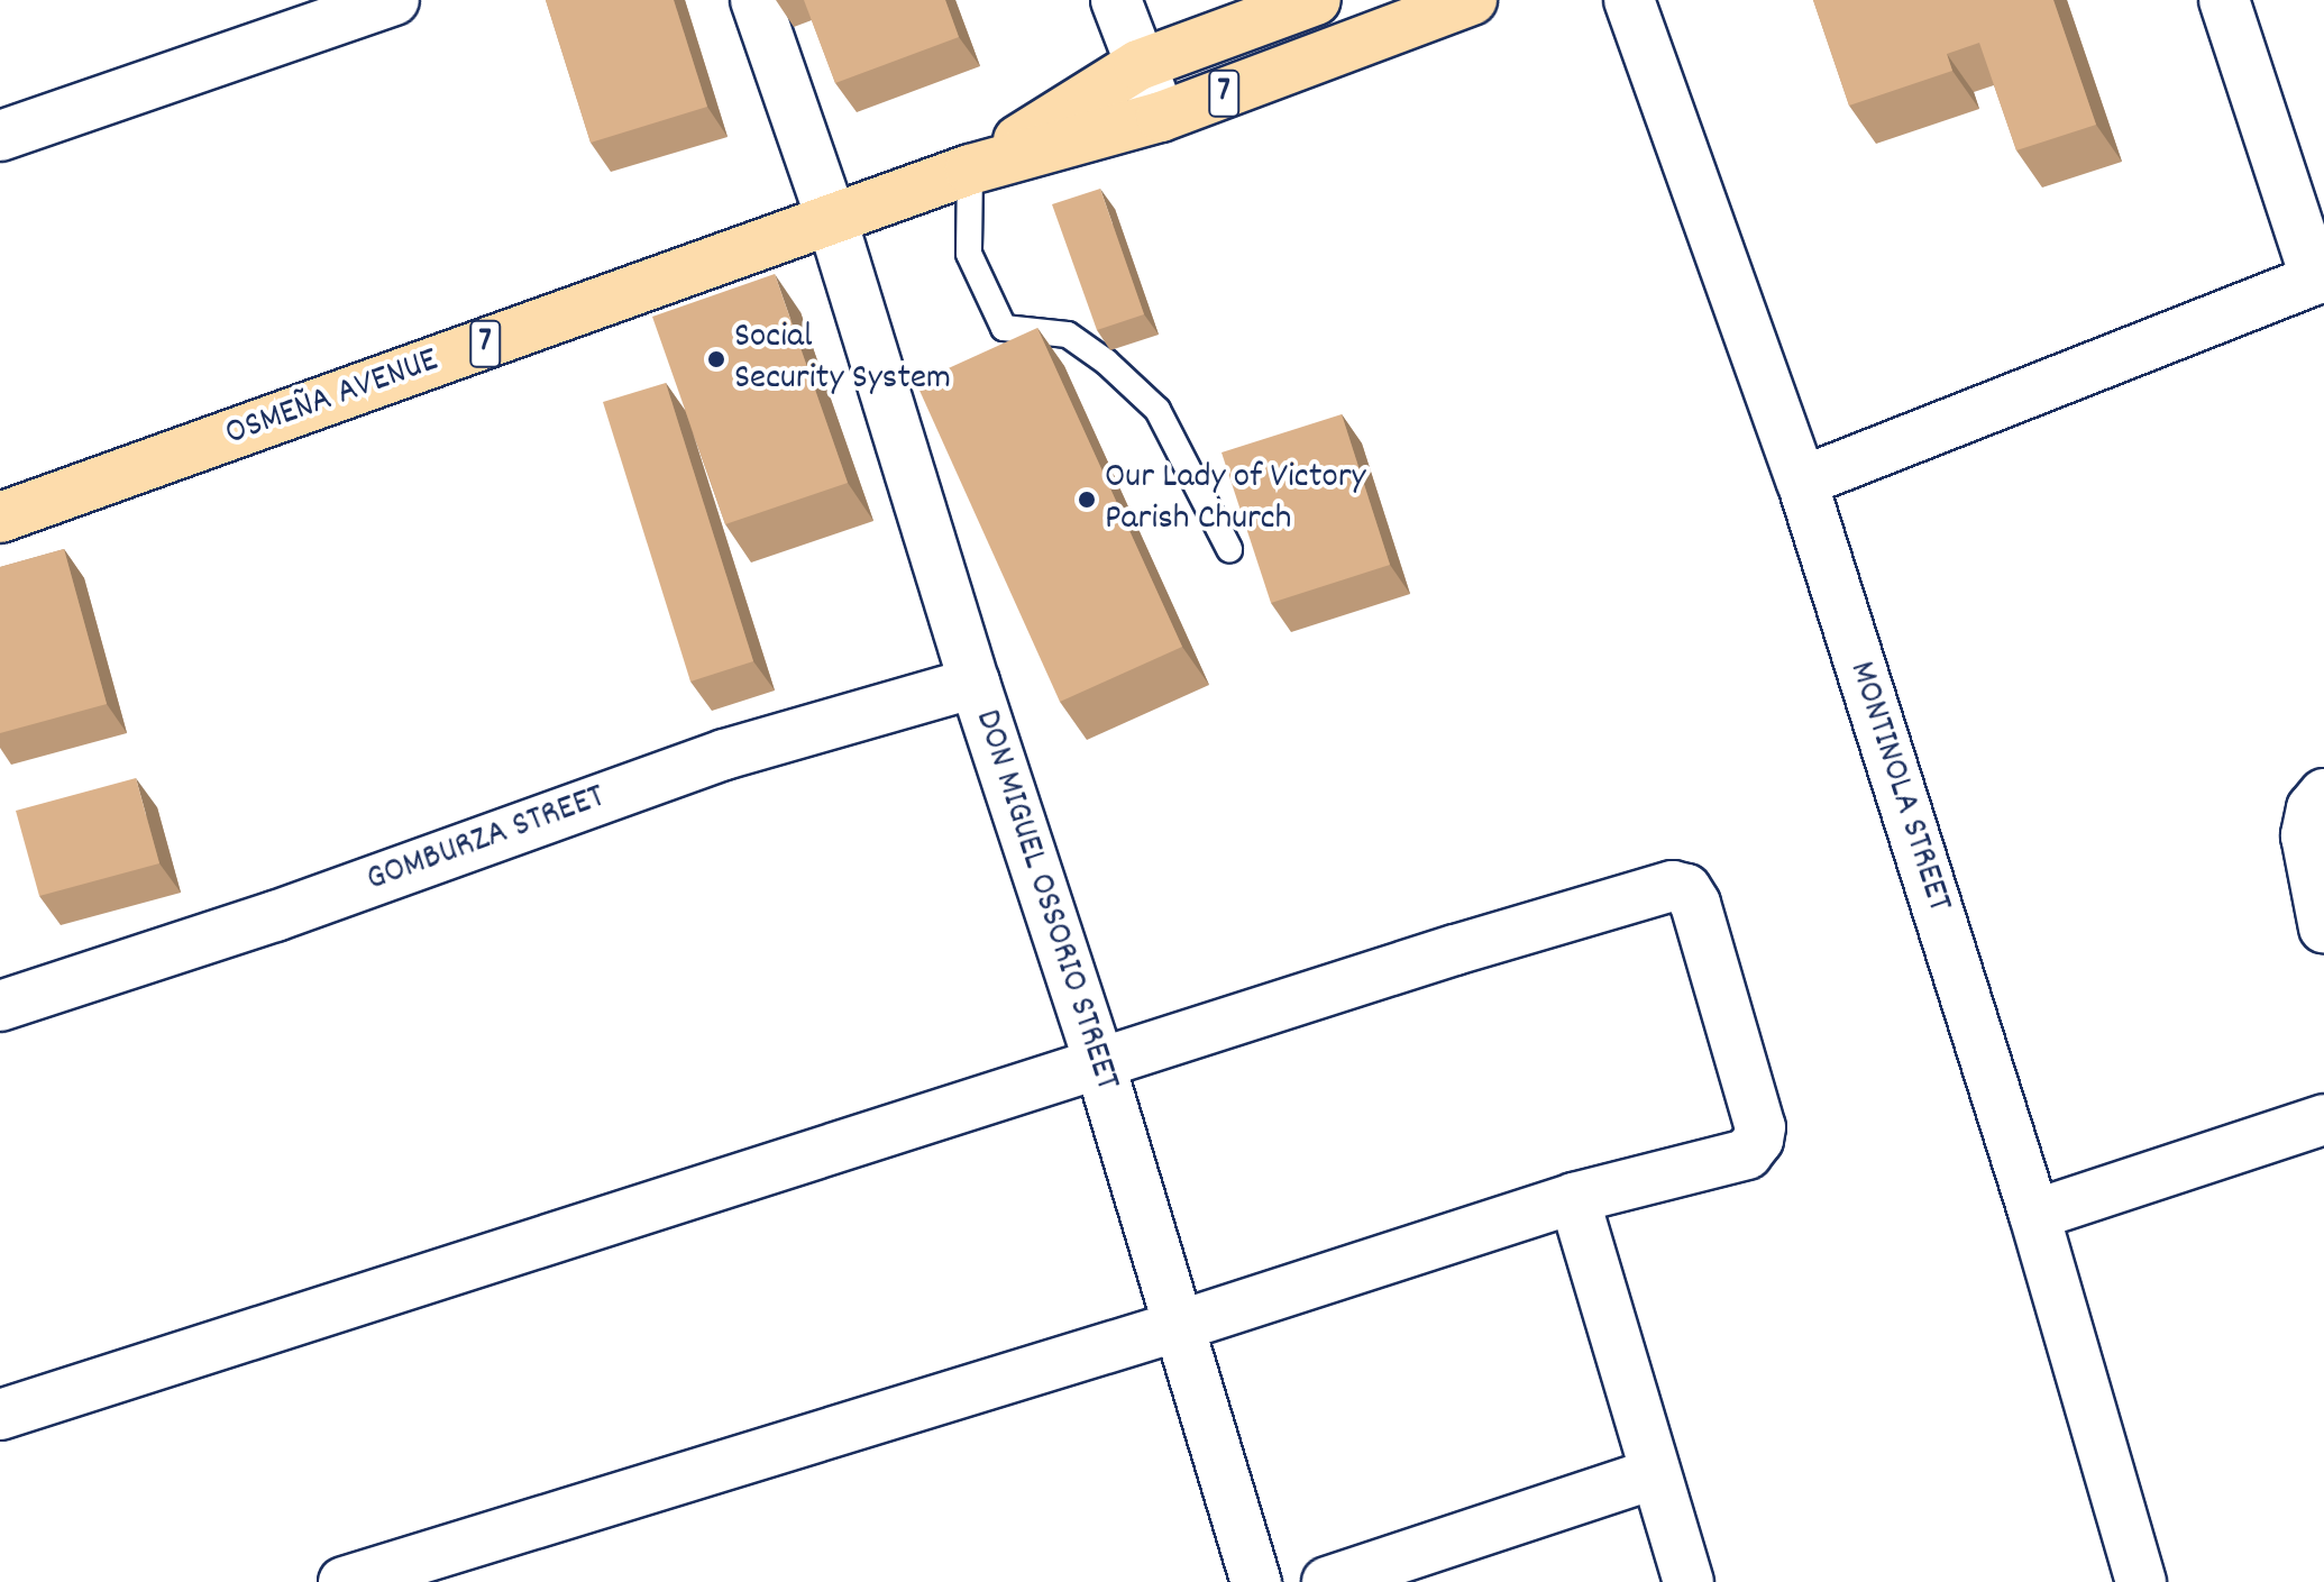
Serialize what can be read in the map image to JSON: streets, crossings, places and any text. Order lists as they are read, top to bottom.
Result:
{
  "streets": {
    "main road": ["7", "OSMEÑA AVENUE"],
    "street": ["MONTINOLA STREET", "GOMBURZA STREET", "DON MIGUEL OSSORIO STREET"]
  },
  "crossings": [
    ["OSMEÑA AVENUE", "DON MIGUEL OSSORIO STREET"],
    ["GOMBURZA STREET", "DON MIGUEL OSSORIO STREET"]
  ],
  "places": ["Social Security System", "Our Lady of Victory Parish Church"]
}
